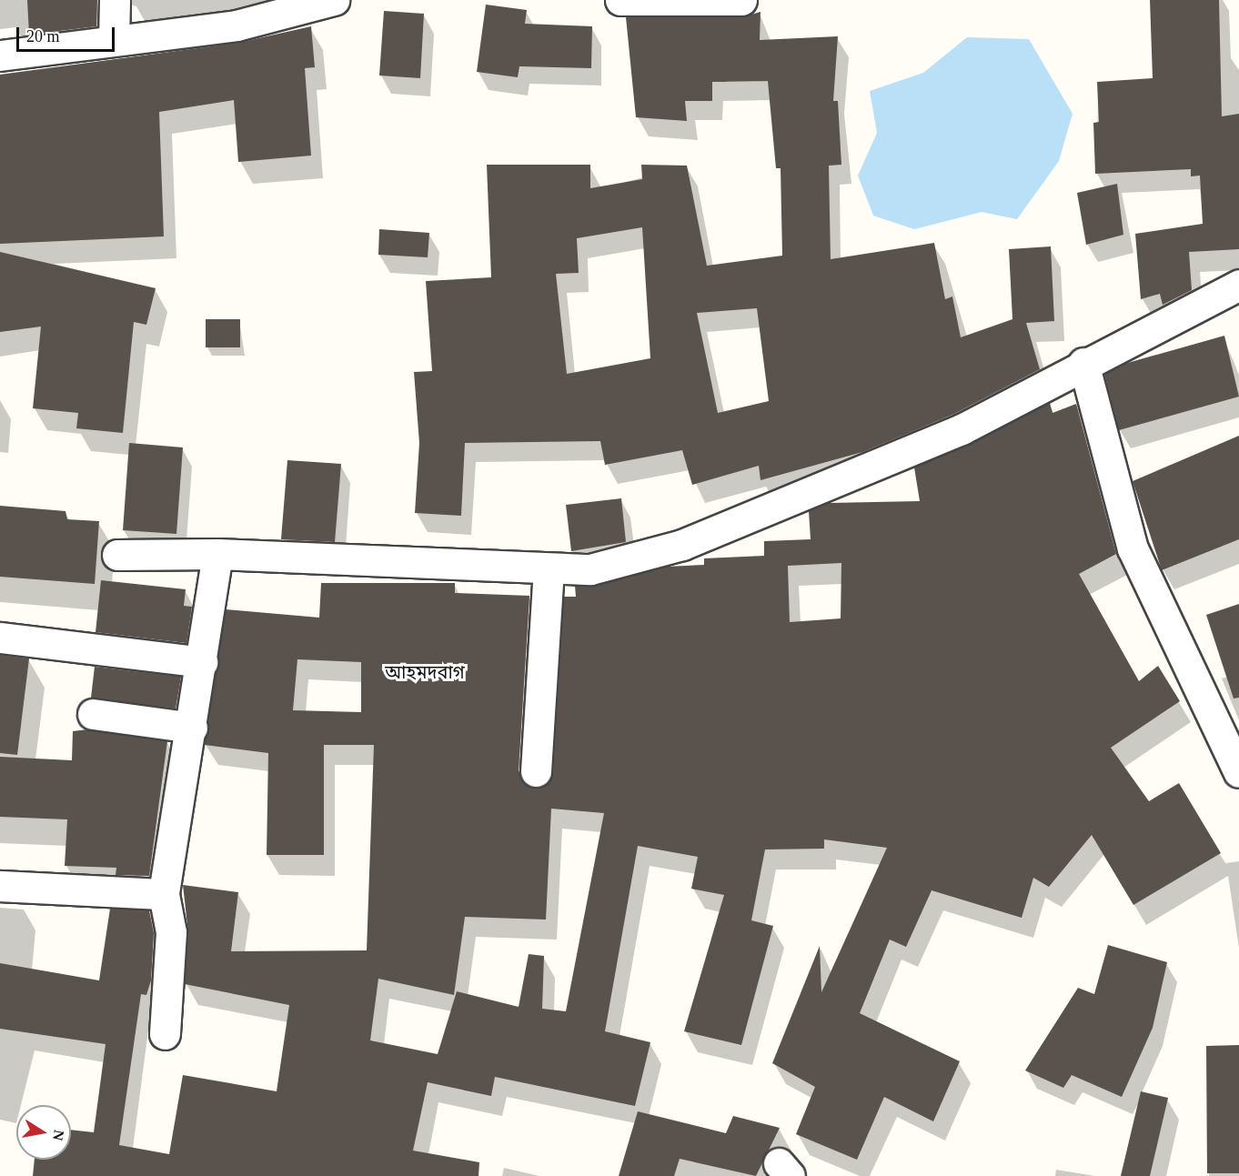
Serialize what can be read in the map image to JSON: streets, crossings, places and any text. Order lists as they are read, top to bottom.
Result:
{
  "districts": ["আহমদবাগ"],
  "scale_bar": "20 m",
  "north": "right"
}
